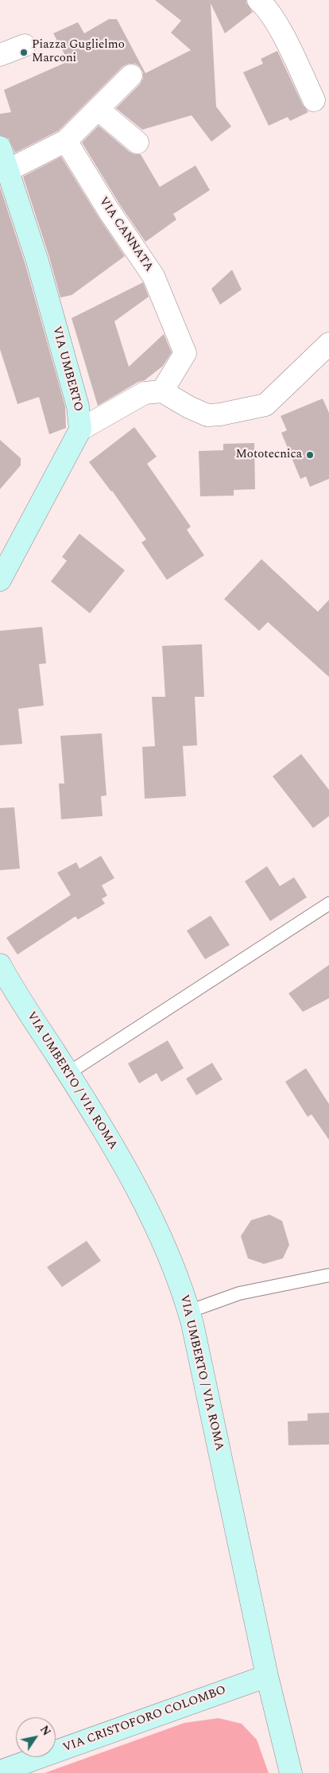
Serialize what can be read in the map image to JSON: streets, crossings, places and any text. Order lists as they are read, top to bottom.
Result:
{
  "streets": {
    "main road": ["VIA UMBERTO", "VIA UMBERTO / VIA ROMA", "VIA CRISTOFORO COLOMBO"],
    "street": ["VIA CANNATA"]
  },
  "crossings": [
    ["VIA UMBERTO / VIA ROMA", "VIA CRISTOFORO COLOMBO"]
  ],
  "places": ["Piazza Guglielmo Marconi", "Mototecnica"],
  "north": "top right"
}
